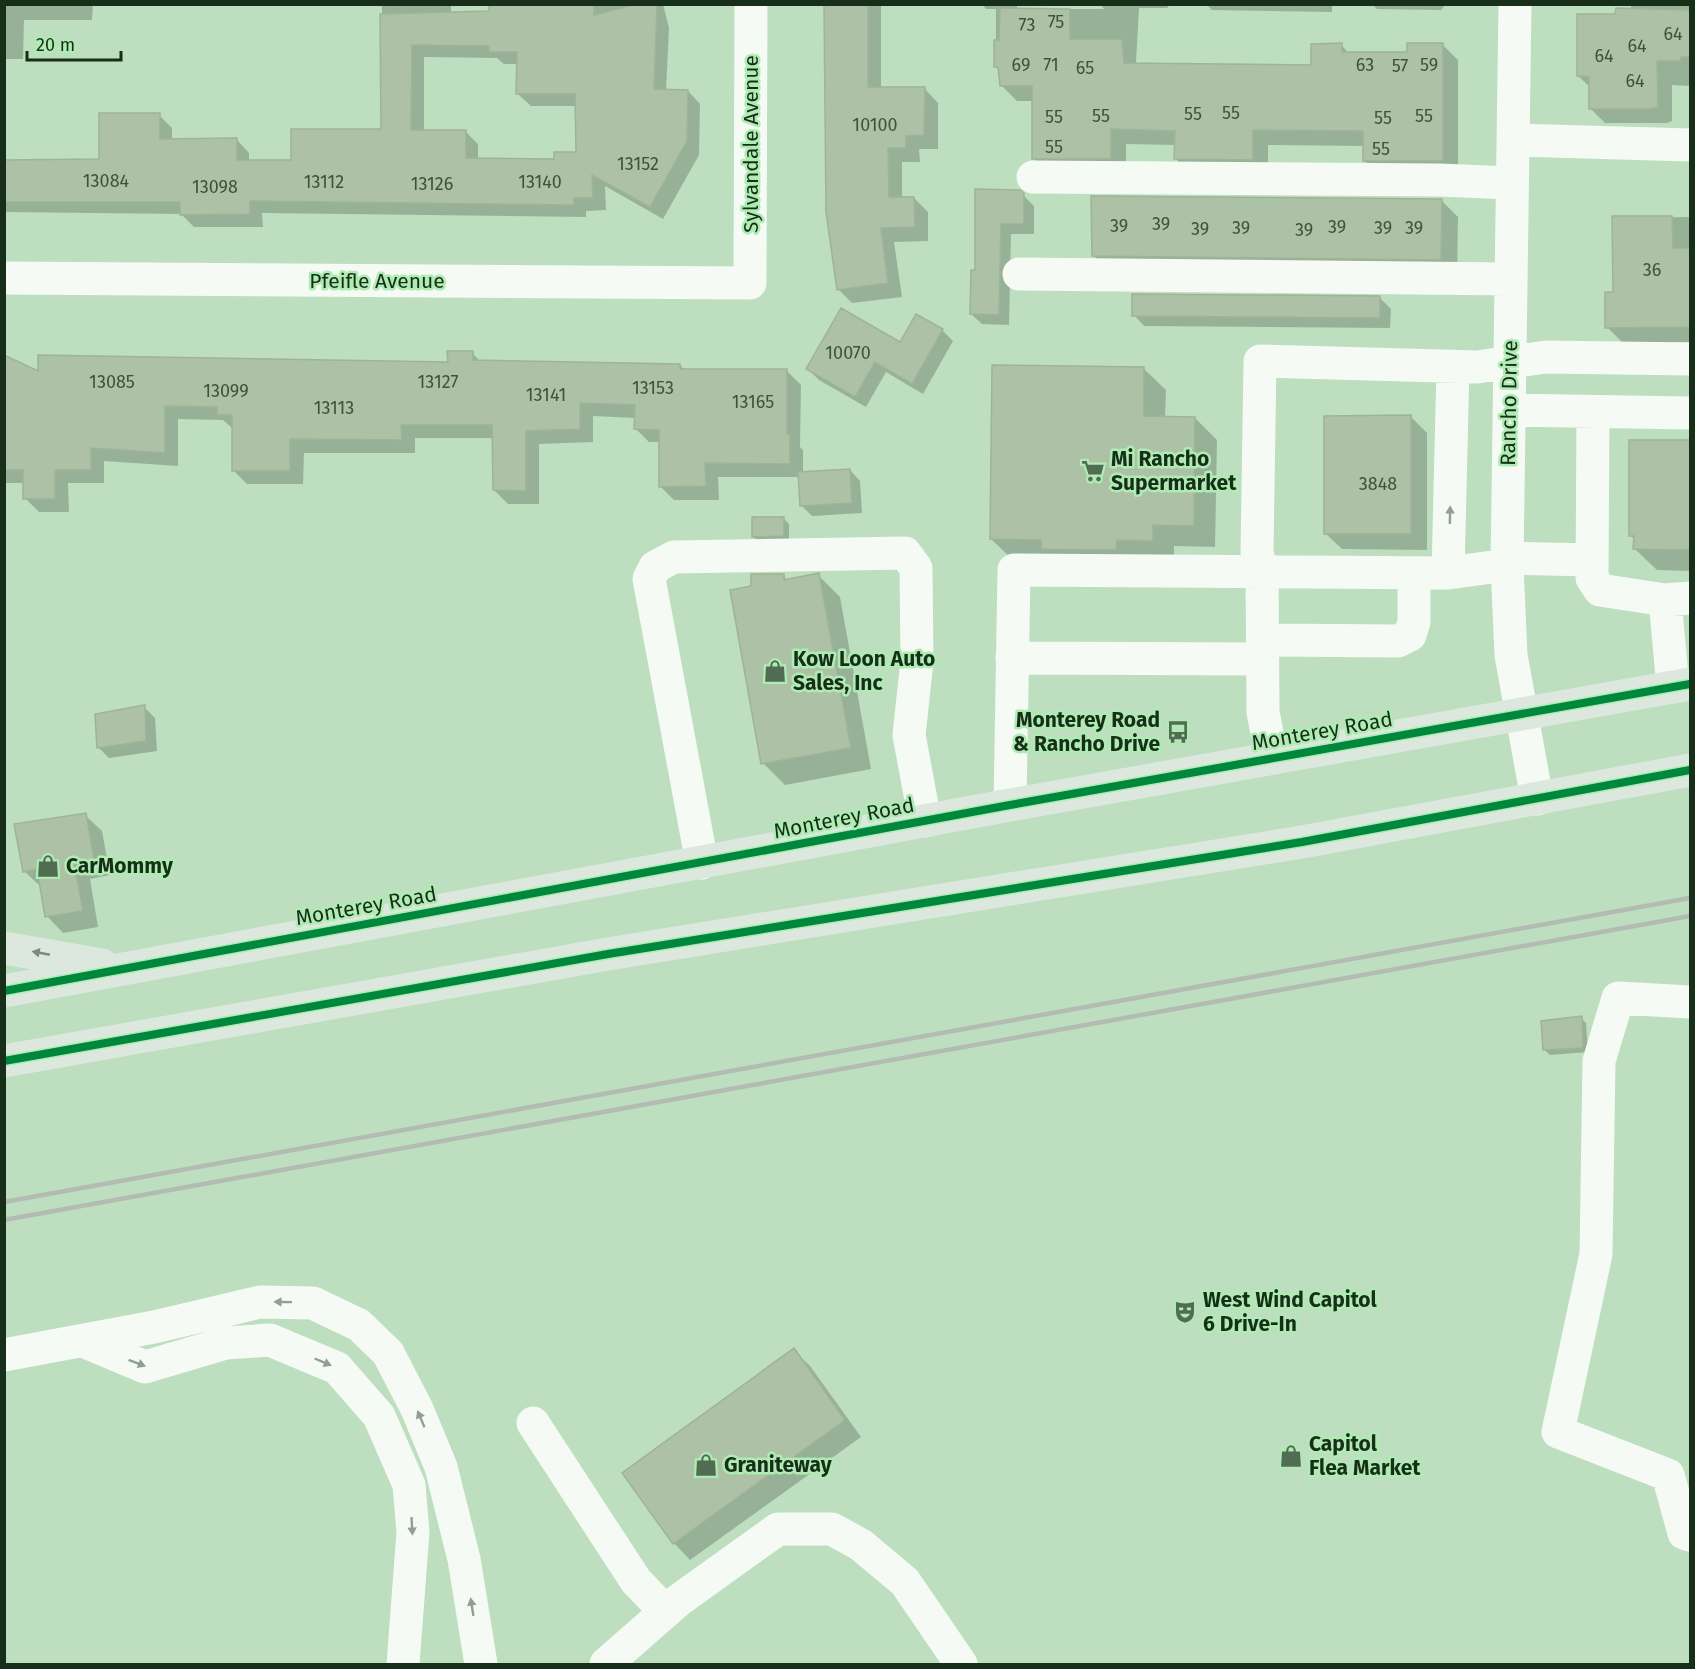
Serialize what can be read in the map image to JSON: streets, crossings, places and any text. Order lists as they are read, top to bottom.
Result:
{
  "streets": {
    "main road": ["Monterey Road"],
    "street": ["Sylvandale Avenue", "Pfeifle Avenue", "Rancho Drive"]
  },
  "crossings": [
    ["Sylvandale Avenue", "Pfeifle Avenue"],
    ["Rancho Drive", "Monterey Road"]
  ],
  "places": {
    "supermarket": ["Mi Rancho Supermarket"],
    "shop": [
      "Kow Loon Auto Sales, Inc",
      "CarMommy",
      "Capitol Flea Market",
      "Graniteway"
    ],
    "bus stop": ["Monterey Road & Rancho Drive"],
    "theatre": ["West Wind Capitol 6 Drive-In"]
  },
  "house_numbers": [
    "75",
    "73",
    "64",
    "64",
    "64",
    "69",
    "71",
    "63",
    "59",
    "57",
    "65",
    "64",
    "55",
    "55",
    "55",
    "55",
    "55",
    "55",
    "10100",
    "55",
    "55",
    "13152",
    "13084",
    "13112",
    "13140",
    "13126",
    "13098",
    "39",
    "39",
    "39",
    "39",
    "39",
    "39",
    "39",
    "39",
    "36",
    "10070",
    "13085",
    "13127",
    "13153",
    "13099",
    "13141",
    "13165",
    "13113",
    "3848"
  ],
  "scale_bar": "20 m"
}
